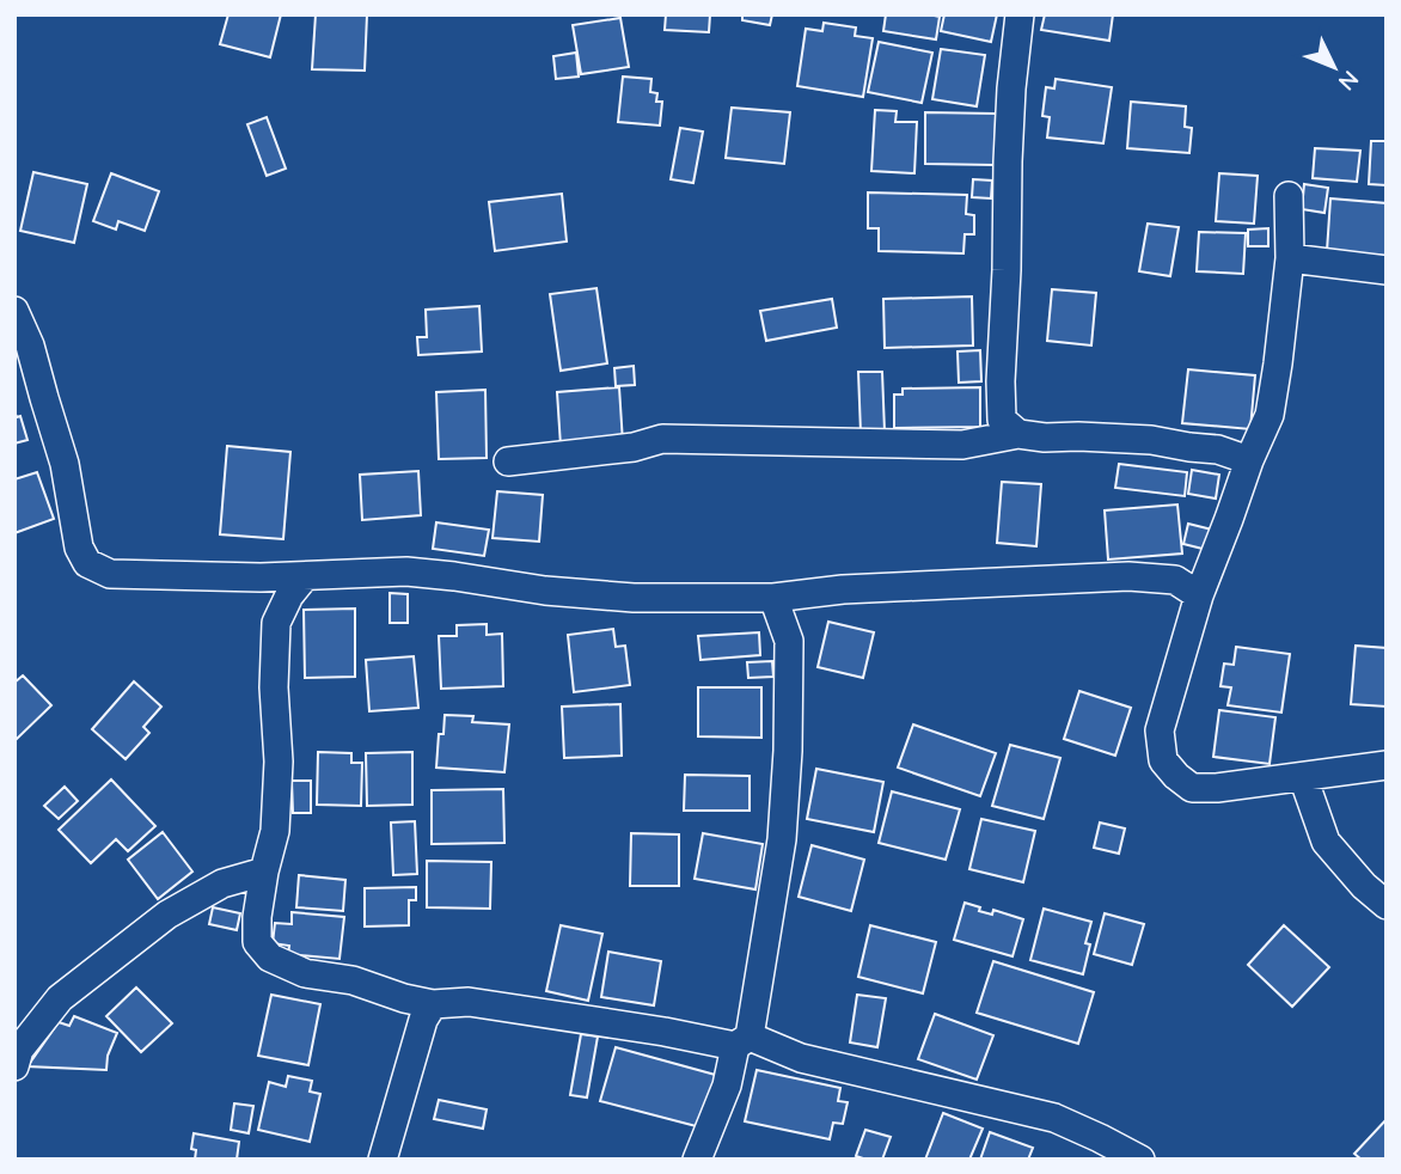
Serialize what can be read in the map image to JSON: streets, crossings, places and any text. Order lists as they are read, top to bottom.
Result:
{
  "north": "bottom right"
}
